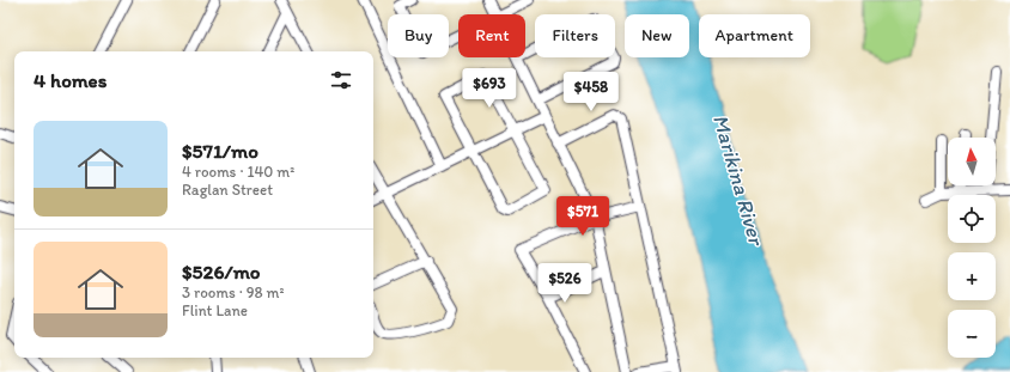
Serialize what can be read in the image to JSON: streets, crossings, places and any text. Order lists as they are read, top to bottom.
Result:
{
  "water": ["Marikina River"],
  "north": "top",
  "page": {
    "chip": [
      "Buy",
      "Rent",
      "Filters",
      "New",
      "Apartment"
    ],
    "heading": "4 homes",
    "price": [
      "$693",
      "$458",
      "$571",
      "$526"
    ],
    "list": [
      {
        "name": "$571/mo",
        "note": "4 rooms · 140 m² · Raglan Street"
      },
      {
        "name": "$526/mo",
        "note": "3 rooms · 98 m² · Flint Lane"
      }
    ],
    "map_buttons": ["+", "−"]
  }
}
